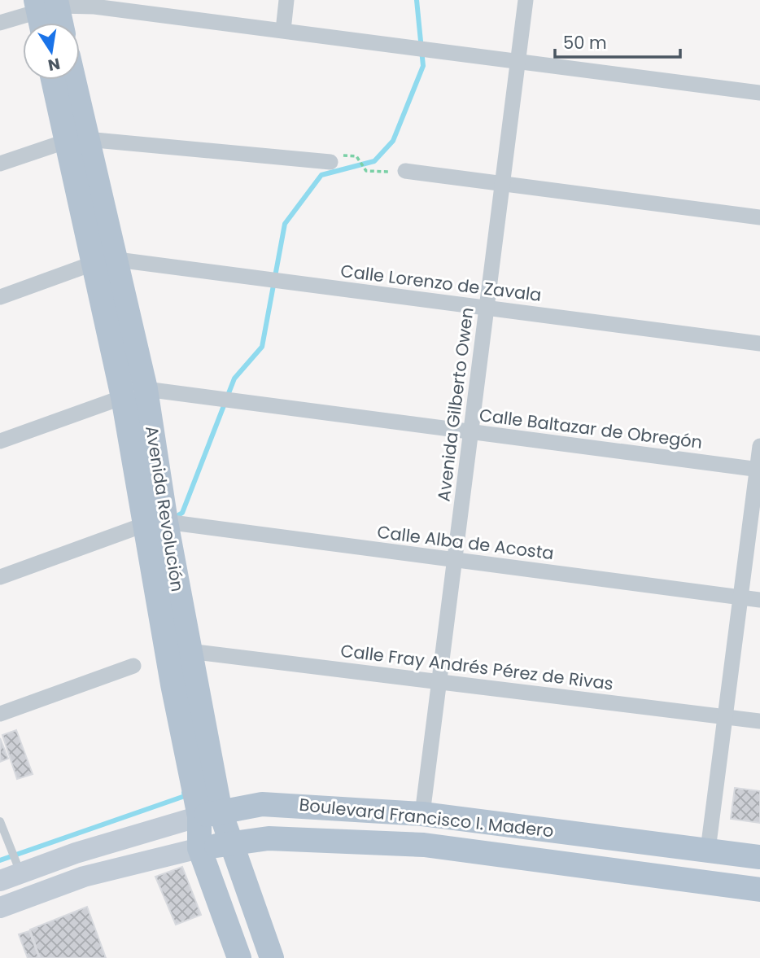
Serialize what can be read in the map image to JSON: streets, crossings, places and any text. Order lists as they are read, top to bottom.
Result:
{
  "streets": {
    "main road": ["Avenida Revolución", "Boulevard Francisco I. Madero"],
    "street": [
      "Calle Lorenzo de Zavala",
      "Avenida Gilberto Owen",
      "Calle Baltazar de Obregón",
      "Calle Alba de Acosta",
      "Calle Fray Andrés Pérez de Rivas"
    ]
  },
  "crossings": [
    ["Calle Lorenzo de Zavala", "Avenida Gilberto Owen"],
    ["Calle Lorenzo de Zavala", "Avenida Revolución"],
    ["Avenida Gilberto Owen", "Calle Baltazar de Obregón"],
    ["Avenida Gilberto Owen", "Calle Alba de Acosta"],
    ["Avenida Gilberto Owen", "Calle Fray Andrés Pérez de Rivas"],
    ["Avenida Gilberto Owen", "Boulevard Francisco I. Madero"],
    ["Calle Baltazar de Obregón", "Avenida Revolución"],
    ["Avenida Revolución", "Calle Alba de Acosta"],
    ["Avenida Revolución", "Calle Fray Andrés Pérez de Rivas"],
    ["Avenida Revolución", "Boulevard Francisco I. Madero"]
  ],
  "scale_bar": "50 m",
  "north": "bottom"
}
